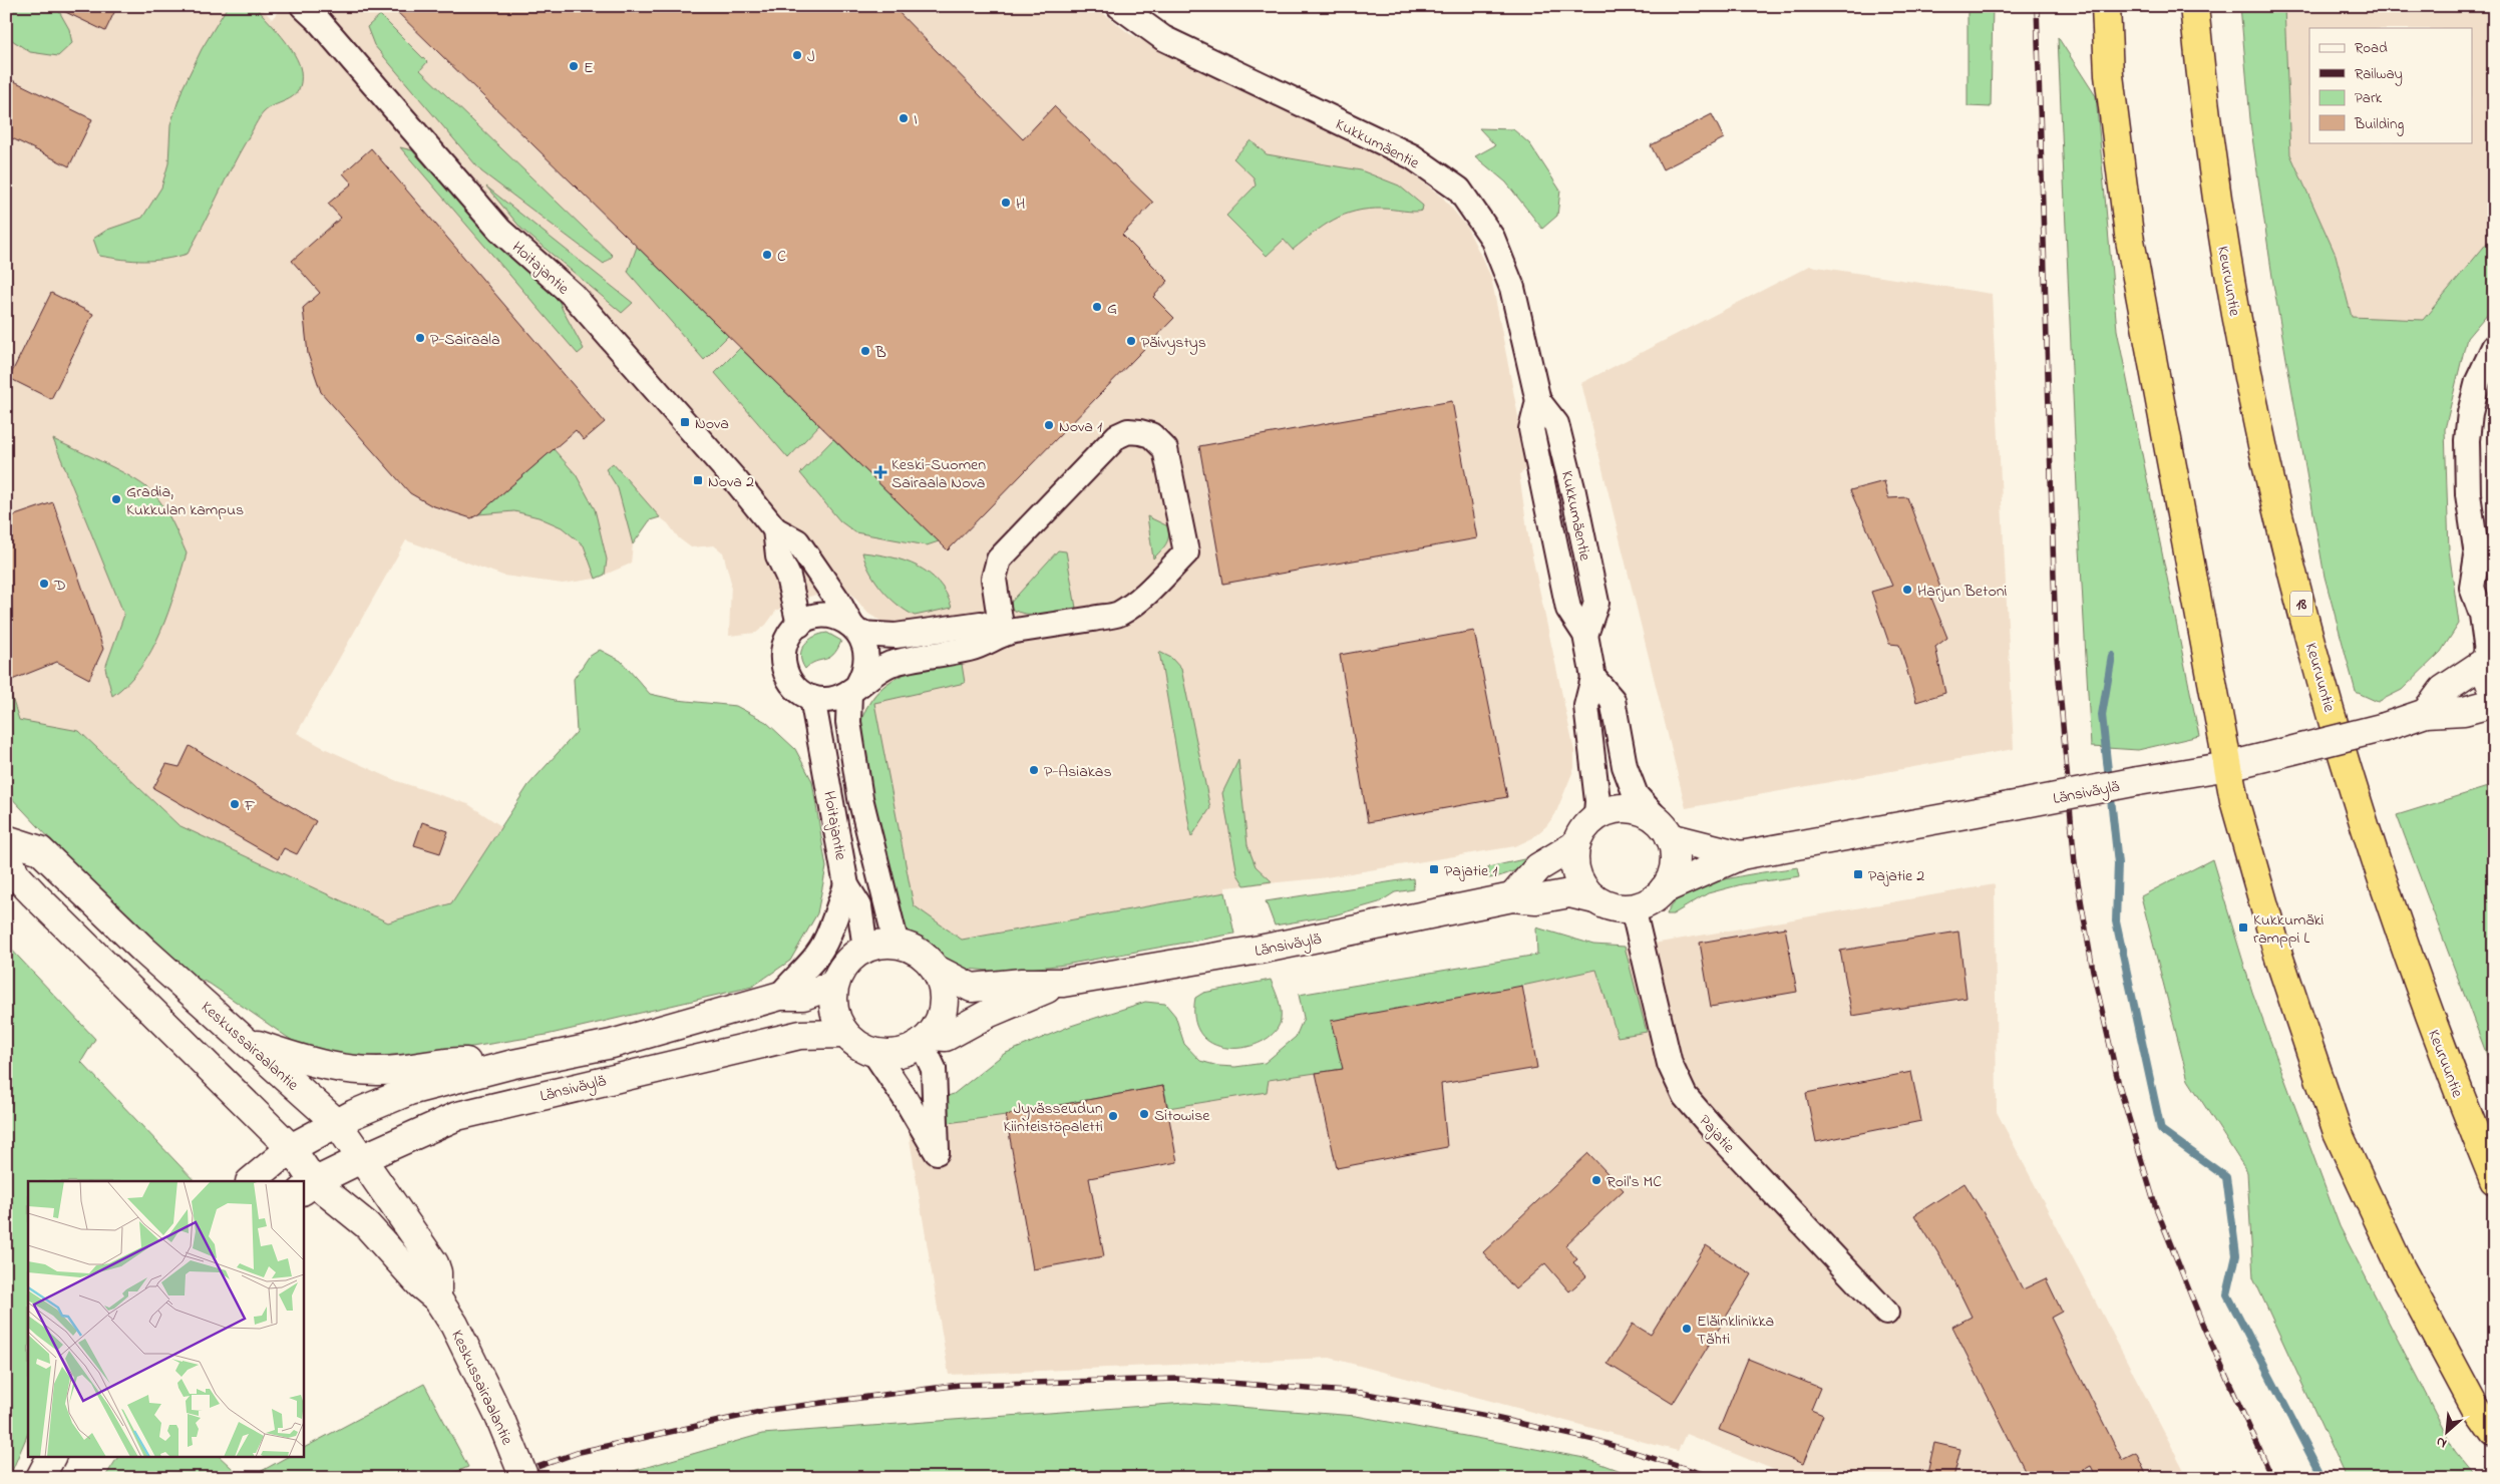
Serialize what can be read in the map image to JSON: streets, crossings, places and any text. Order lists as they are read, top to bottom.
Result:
{
  "streets": {
    "highway": ["Keuruuntie", "18"],
    "main road": ["Länsiväylä", "Keskussairaalantie"],
    "street": ["Kukkumäentie", "Hoitajantie", "Pajatie"]
  },
  "crossings": [
    ["Kukkumäentie", "Länsiväylä"],
    ["Kukkumäentie", "Pajatie"],
    ["Hoitajantie", "Länsiväylä"],
    ["Länsiväylä", "Keskussairaalantie"],
    ["Länsiväylä", "Pajatie"]
  ],
  "places": {
    "other": [
      "J",
      "E",
      "I",
      "H",
      "C",
      "G",
      "P-Sairaala",
      "Päivystys",
      "B",
      "Nova 1",
      "Gradia, Kukkulan kampus",
      "D",
      "Harjun Betoni",
      "P-Asiakas",
      "F",
      "Sitowise",
      "Jyvässeudun Kiinteistöpaletti",
      "Roil's MC",
      "Eläinklinikka Tähti"
    ],
    "transit": [
      "Nova",
      "Nova 2",
      "Pajatie 1",
      "Pajatie 2",
      "Kukkumäki ramppi L"
    ],
    "health": ["Keski-Suomen Sairaala Nova"]
  },
  "legend": [
    "Road",
    "Railway",
    "Park",
    "Building"
  ],
  "north": "bottom left"
}
